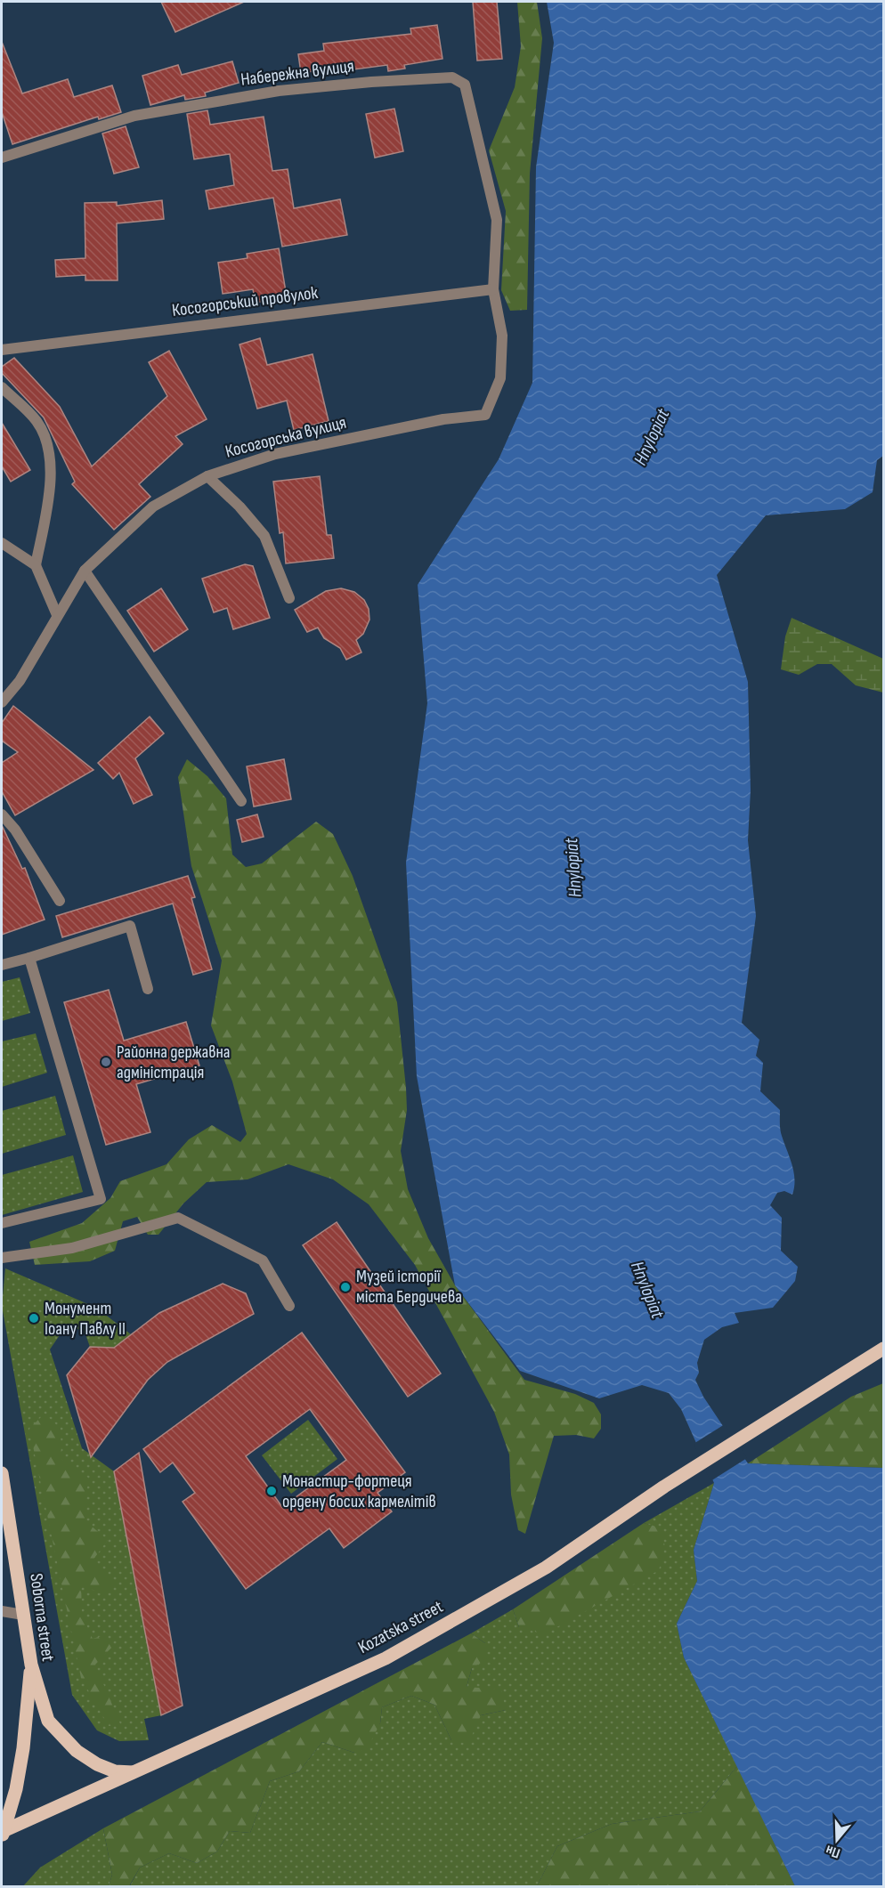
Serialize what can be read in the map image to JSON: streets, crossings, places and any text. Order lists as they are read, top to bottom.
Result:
{
  "streets": {
    "main road": ["Soborna street", "Kozatska street"],
    "street": ["Набережна вулиця", "Косогорський провулок", "Косогорська вулиця"]
  },
  "crossings": [
    ["Набережна вулиця", "Косогорська вулиця"],
    ["Косогорський провулок", "Косогорська вулиця"],
    ["Soborna street", "Kozatska street"]
  ],
  "water": ["Hnylopiat"],
  "places": [
    "Районна державна адміністрація",
    "Музей історії міста Бердичева",
    "Монумент Іоану Павлу ІІ",
    "Монастир-фортеця ордену босих кармелітів"
  ],
  "north": "bottom"
}
